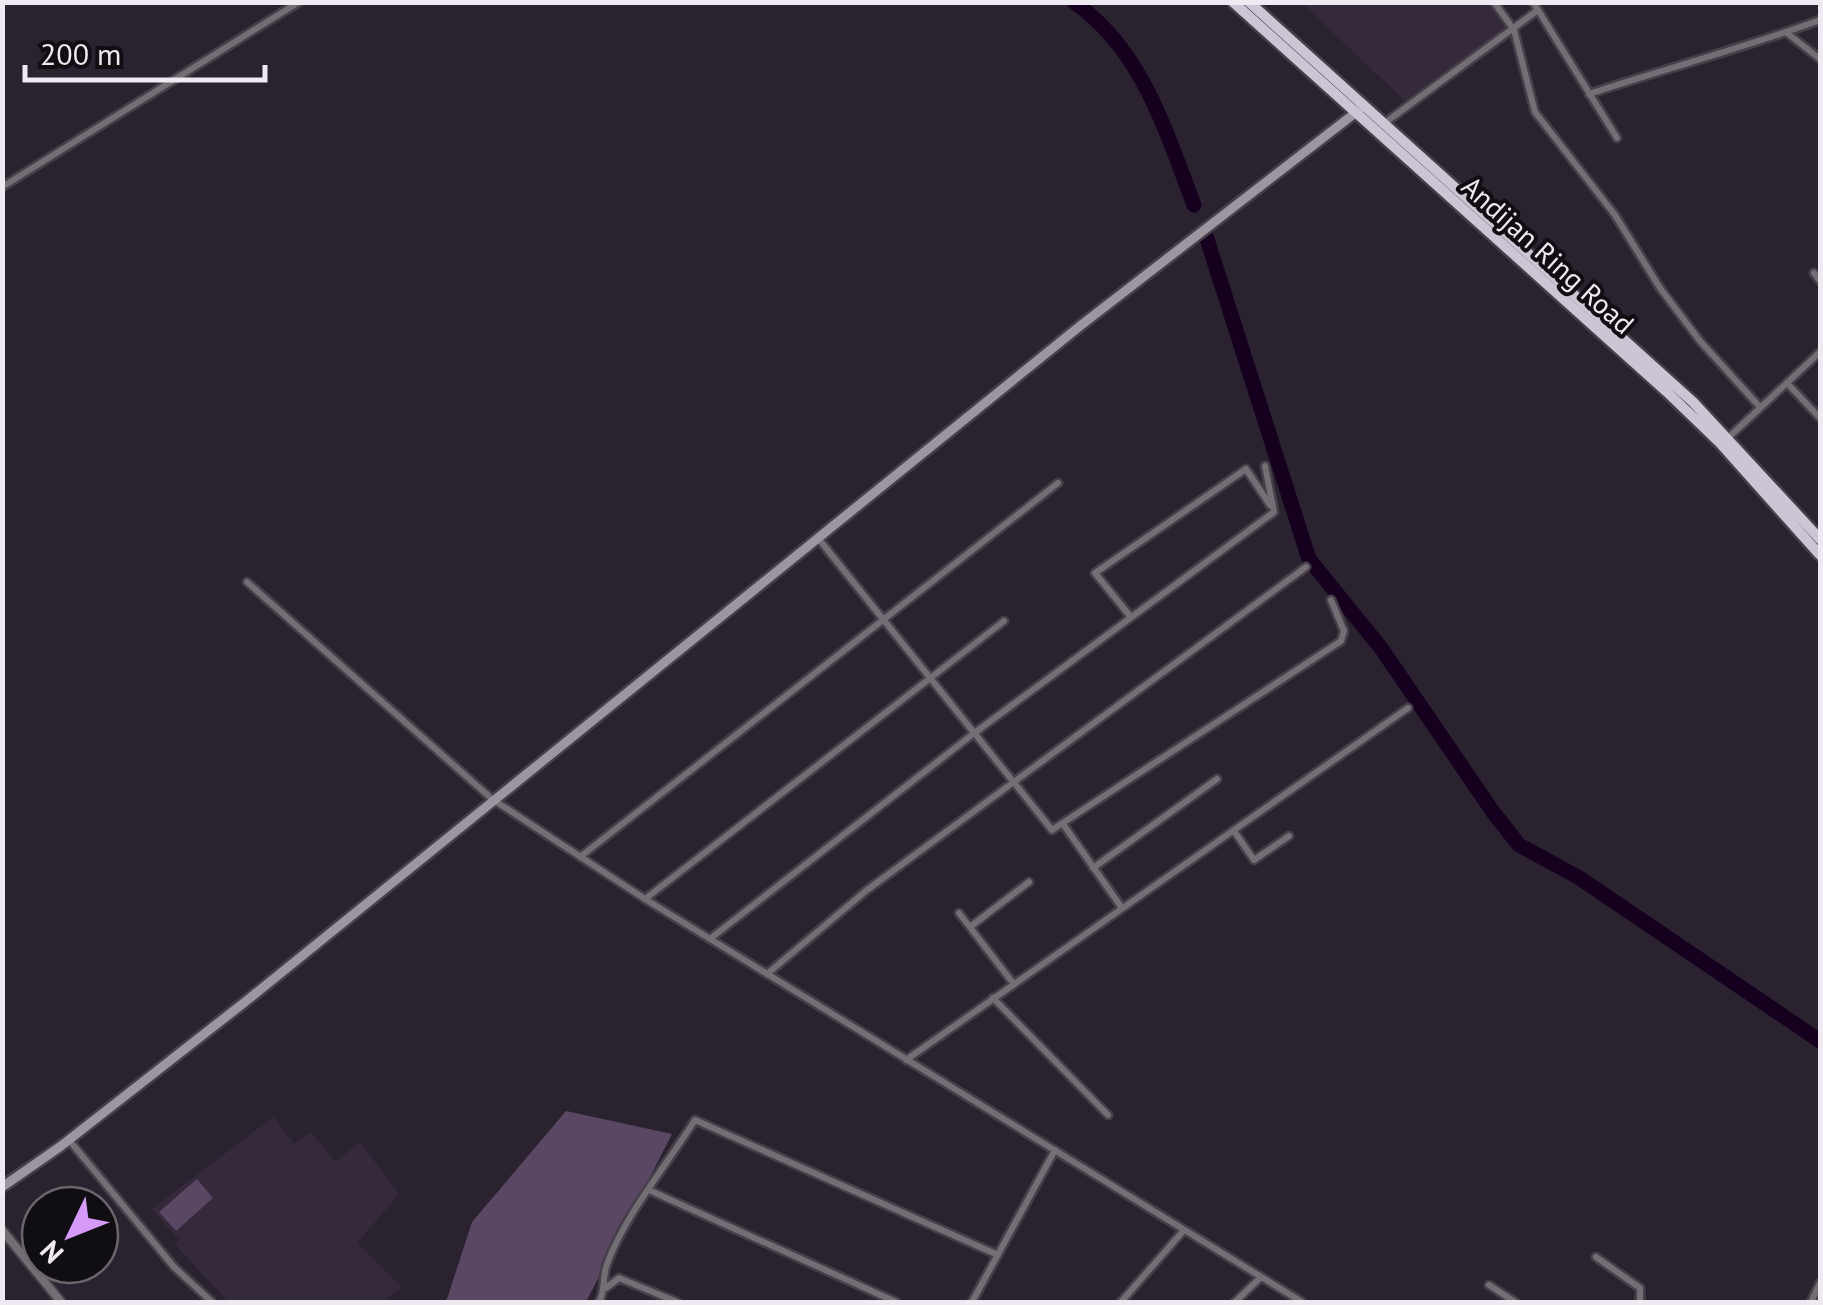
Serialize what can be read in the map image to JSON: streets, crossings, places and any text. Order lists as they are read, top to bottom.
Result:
{
  "streets": {
    "highway": ["Andijan Ring Road"]
  },
  "scale_bar": "200 m",
  "north": "bottom left"
}
